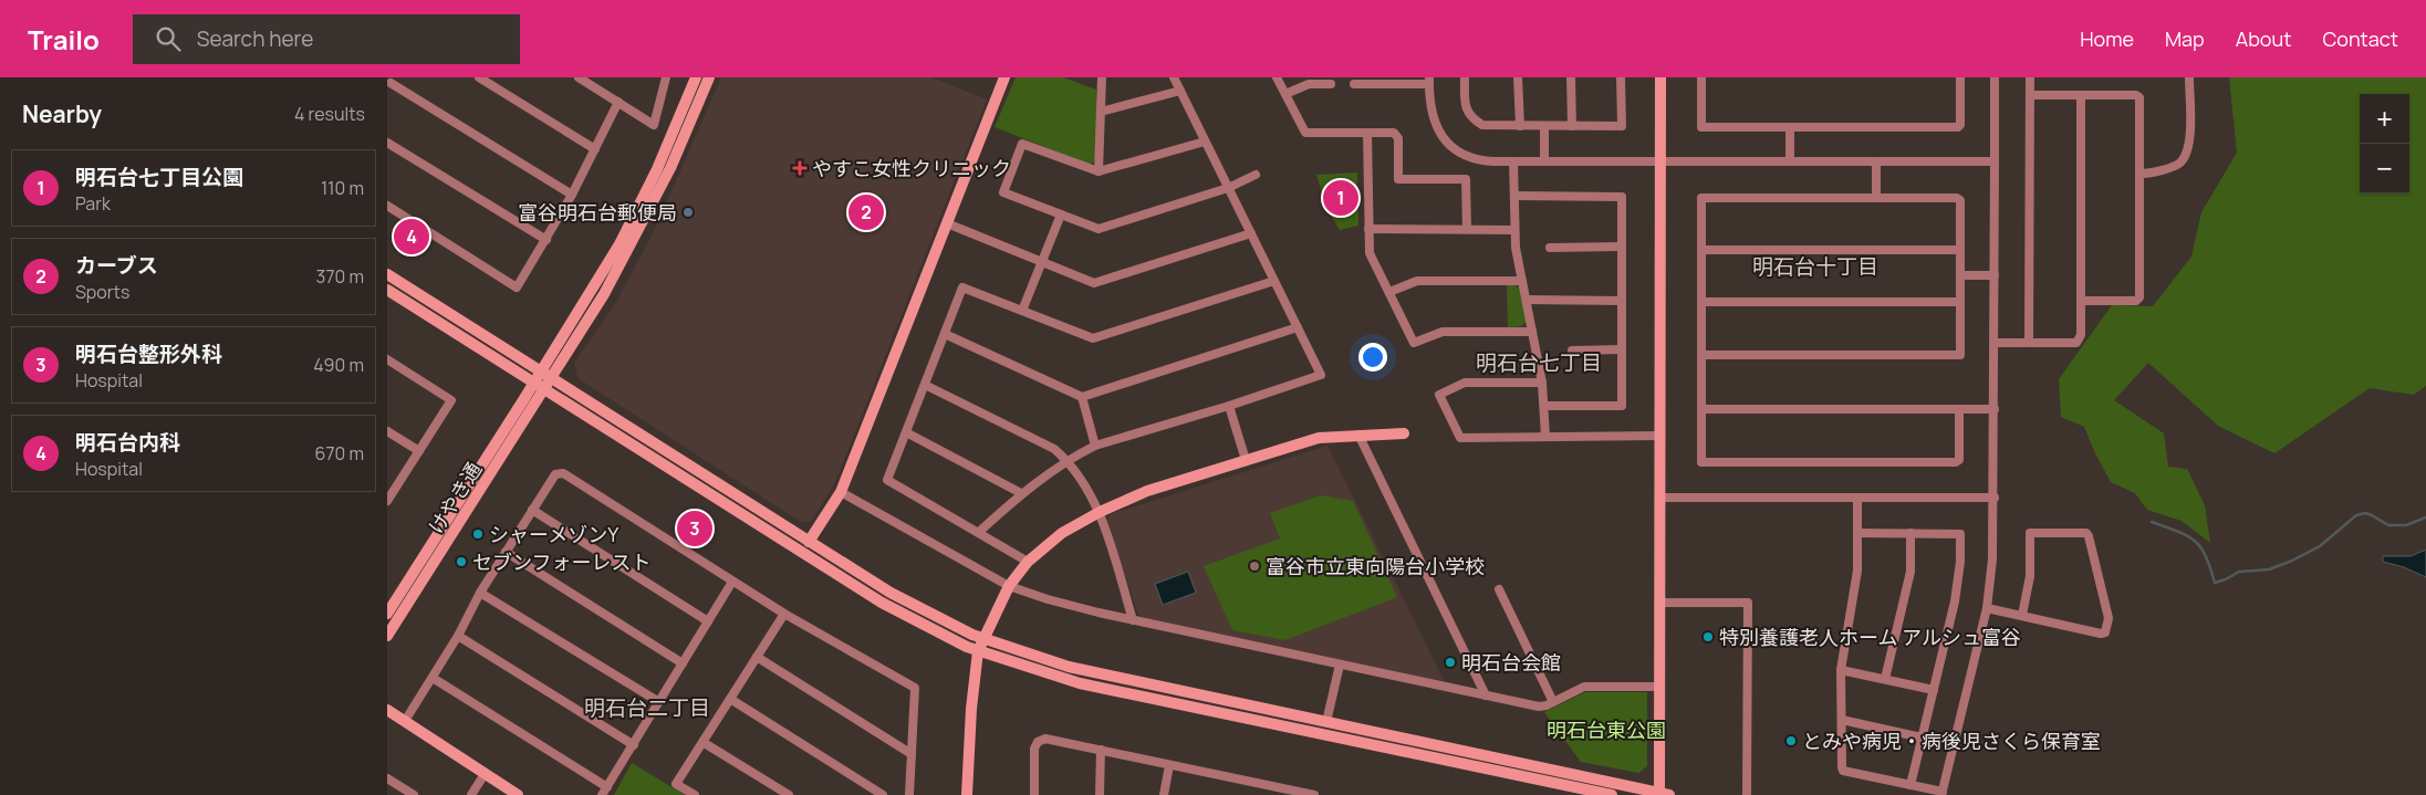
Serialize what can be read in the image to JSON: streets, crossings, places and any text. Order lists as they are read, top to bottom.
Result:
{
  "streets": {
    "street": ["けやき通"]
  },
  "districts": ["明石台十丁目", "明石台七丁目", "明石台二丁目"],
  "parks": ["明石台東公園"],
  "places": {
    "health": ["やすこ女性クリニック"],
    "other": [
      "富谷明石台郵便局",
      "シャーメゾンY",
      "セブンフォーレスト",
      "富谷市立東向陽台小学校",
      "特別養護老人ホーム アルシュ富谷",
      "明石台会館",
      "とみや病児・病後児さくら保育室"
    ]
  },
  "page": {
    "header": "Trailo",
    "search": "Search here",
    "nav": [
      "Home",
      "Map",
      "About",
      "Contact"
    ],
    "heading": ["Nearby", "4 results"],
    "map_buttons": ["+", "−"],
    "list": [
      {
        "mark": "1",
        "name": "明石台七丁目公園",
        "note": "Park",
        "value": "110 m"
      },
      {
        "mark": "2",
        "name": "カーブス",
        "note": "Sports",
        "value": "370 m"
      },
      {
        "mark": "3",
        "name": "明石台整形外科",
        "note": "Hospital",
        "value": "490 m"
      },
      {
        "mark": "4",
        "name": "明石台内科",
        "note": "Hospital",
        "value": "670 m"
      }
    ],
    "pins": [
      "1",
      "2",
      "4",
      "3"
    ]
  }
}
